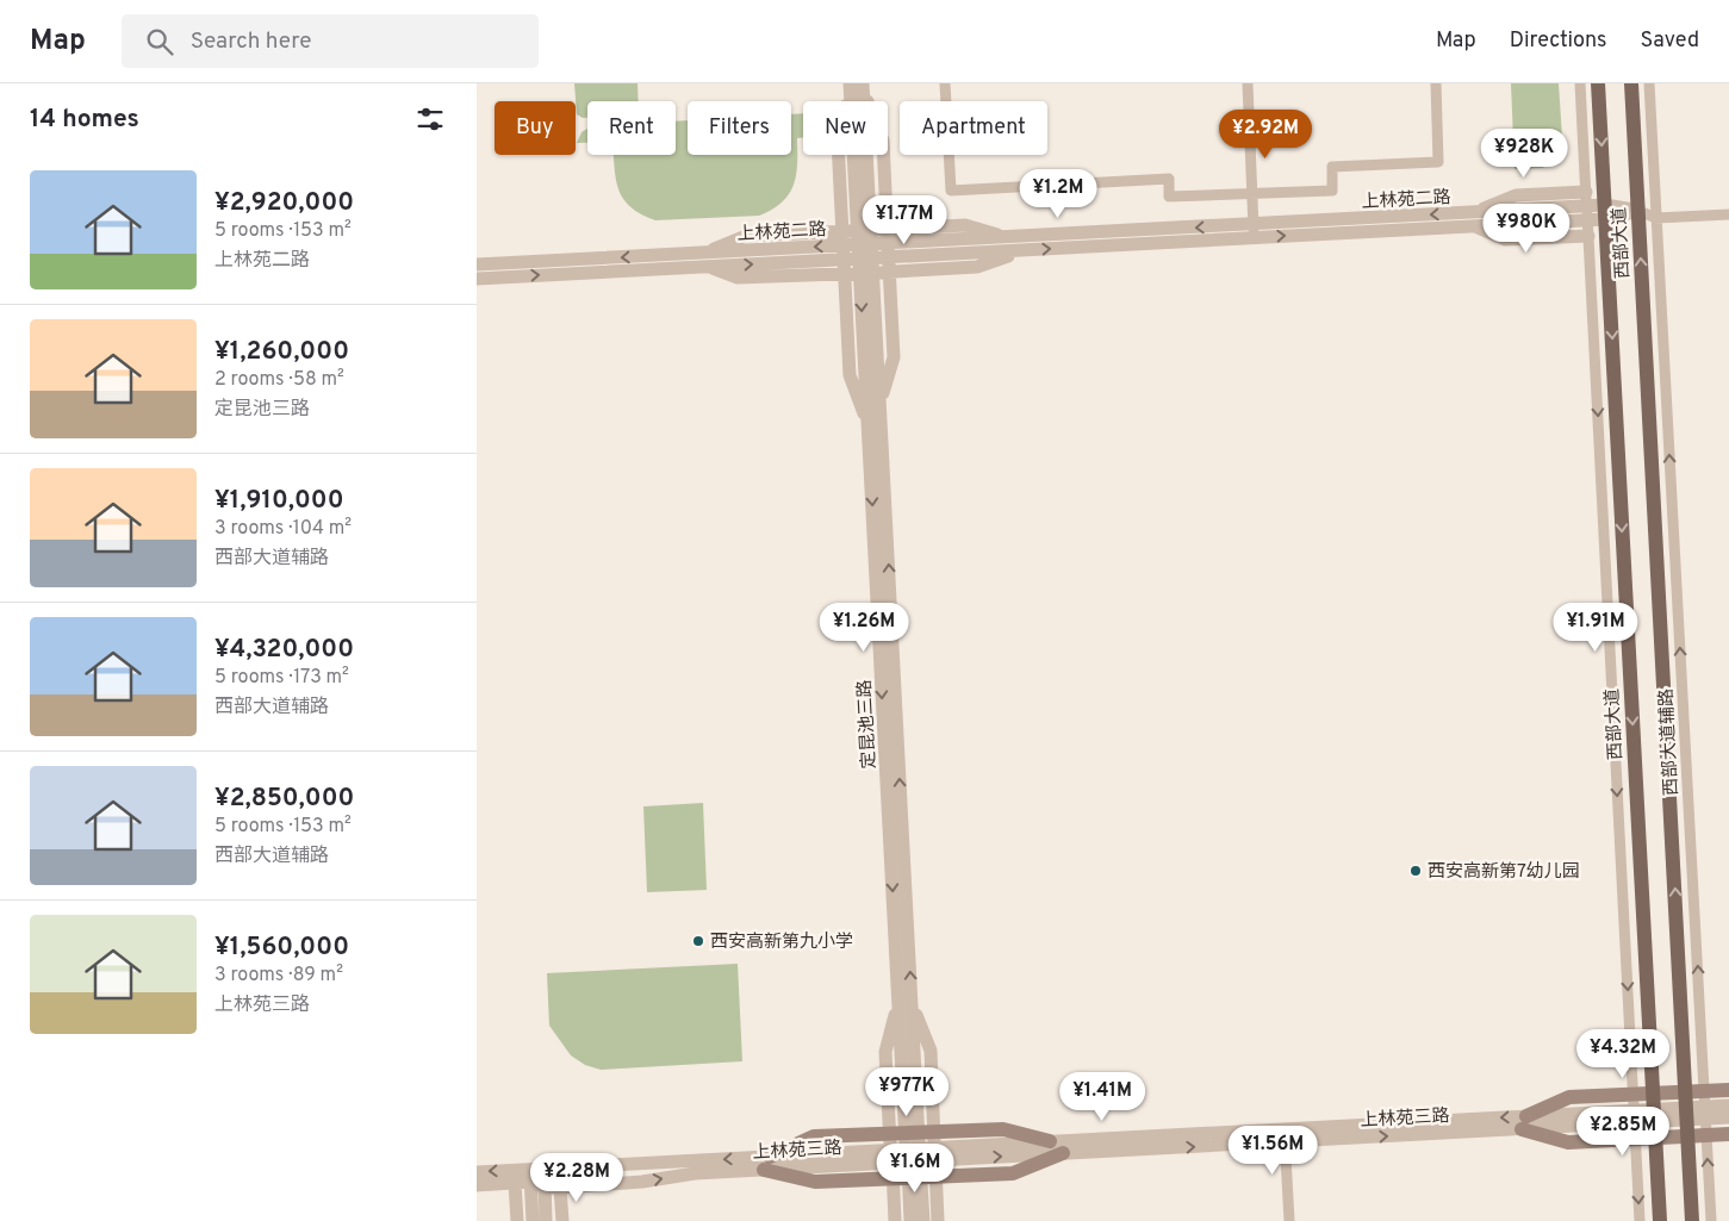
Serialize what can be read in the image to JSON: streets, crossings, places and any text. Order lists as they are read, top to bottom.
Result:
{
  "streets": {
    "main road": ["西部大道"],
    "street": [
      "上林苑二路",
      "定昆池三路",
      "西部大道辅路",
      "上林苑三路"
    ]
  },
  "crossings": [
    ["上林苑二路", "西部大道"],
    ["上林苑二路", "定昆池三路"],
    ["西部大道", "上林苑三路"],
    ["西部大道辅路", "上林苑三路"]
  ],
  "places": ["西安高新第7幼儿园", "西安高新第九小学"],
  "page": {
    "header": "Map",
    "search": "Search here",
    "nav": ["Map", "Directions", "Saved"],
    "heading": "14 homes",
    "chip": [
      "Buy",
      "Rent",
      "Filters",
      "New",
      "Apartment"
    ],
    "price": [
      "¥2.92M",
      "¥928K",
      "¥1.2M",
      "¥1.77M",
      "¥980K",
      "¥1.26M",
      "¥1.91M",
      "¥4.32M",
      "¥977K",
      "¥1.41M",
      "¥2.85M",
      "¥1.56M",
      "¥1.6M",
      "¥2.28M"
    ],
    "list": [
      {
        "name": "¥2,920,000",
        "note": "5 rooms · 153 m² · 上林苑二路"
      },
      {
        "name": "¥1,260,000",
        "note": "2 rooms · 58 m² · 定昆池三路"
      },
      {
        "name": "¥1,910,000",
        "note": "3 rooms · 104 m² · 西部大道辅路"
      },
      {
        "name": "¥4,320,000",
        "note": "5 rooms · 173 m² · 西部大道辅路"
      },
      {
        "name": "¥2,850,000",
        "note": "5 rooms · 153 m² · 西部大道辅路"
      },
      {
        "name": "¥1,560,000",
        "note": "3 rooms · 89 m² · 上林苑三路"
      }
    ]
  }
}
